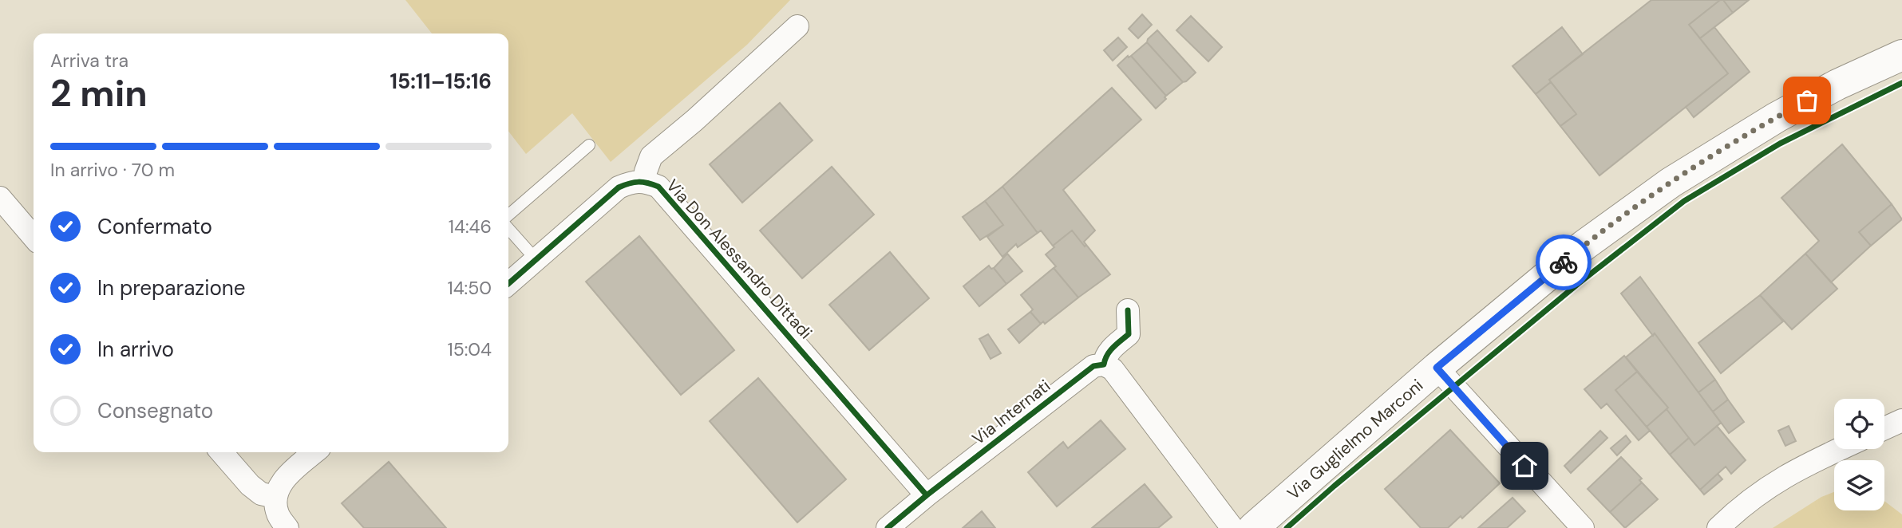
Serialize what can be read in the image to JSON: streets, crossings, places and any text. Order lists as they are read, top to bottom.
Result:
{
  "streets": {
    "main road": ["Via Guglielmo Marconi"],
    "street": ["Via Don Alessandro Dittadi", "Via Internati"]
  },
  "crossings": [
    ["Via Don Alessandro Dittadi", "Via Internati"]
  ],
  "page": {
    "heading": ["2 min", "Arriva tra", "15:11–15:16"],
    "bar": "In arrivo · 70 m",
    "list": [
      ["Confermato", "14:46"],
      ["In preparazione", "14:50"],
      ["In arrivo", "15:04"],
      "Consegnato"
    ]
  }
}
